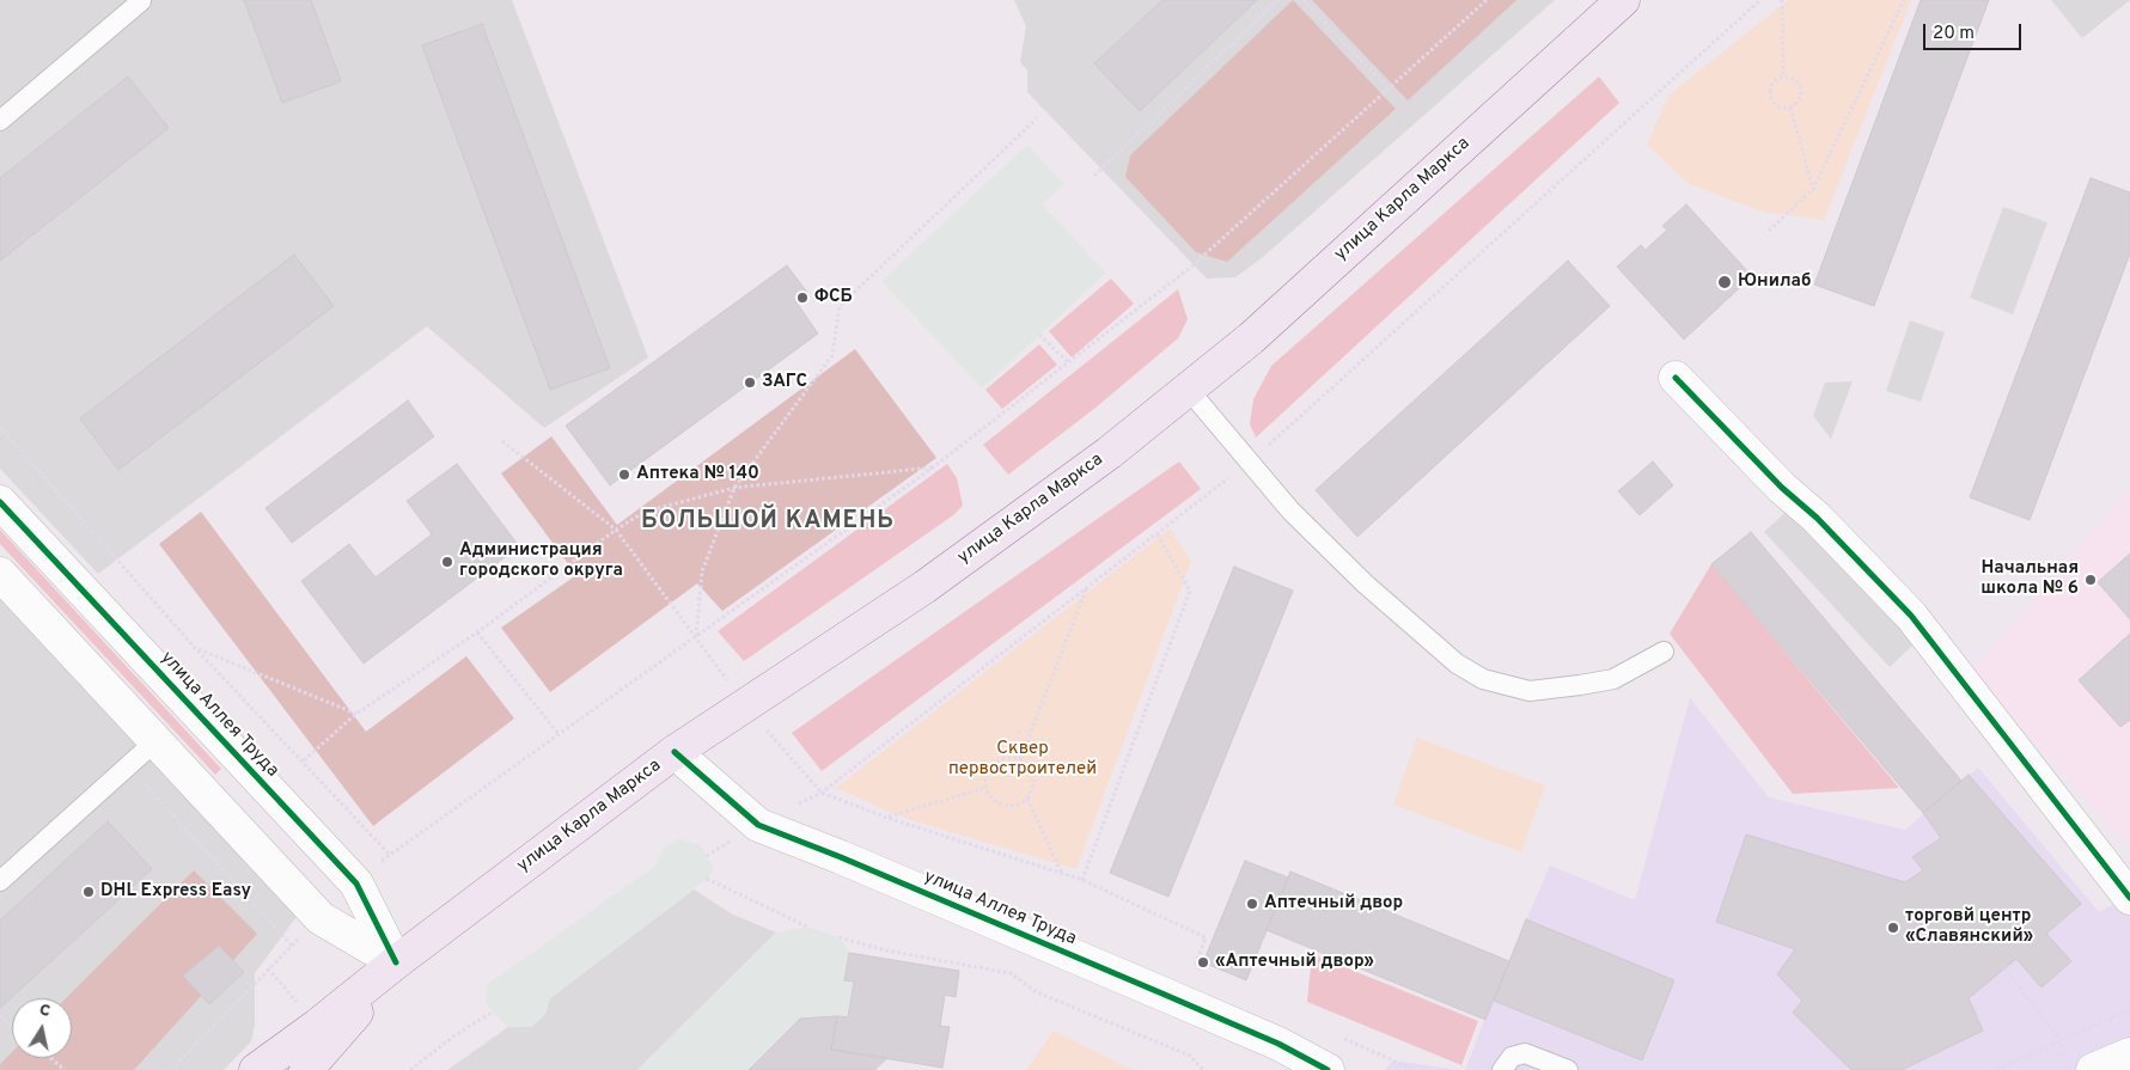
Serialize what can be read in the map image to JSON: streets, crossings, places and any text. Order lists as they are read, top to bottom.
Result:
{
  "streets": {
    "main road": ["улица Карла Маркса"],
    "street": ["улица Аллея Труда"]
  },
  "crossings": [
    ["улица Карла Маркса", "улица Аллея Труда"]
  ],
  "districts": ["БОЛЬШОЙ КАМЕНЬ"],
  "parks": ["Сквер первостроителей"],
  "places": [
    "Юнилаб",
    "ФСБ",
    "ЗАГС",
    "Аптека № 140",
    "Администрация городского округа",
    "Начальная школа № 6",
    "DHL Express Easy",
    "Аптечный двор",
    "торговй центр «Славянский»",
    "«Аптечный двор»"
  ],
  "scale_bar": "20 m",
  "north": "top"
}
